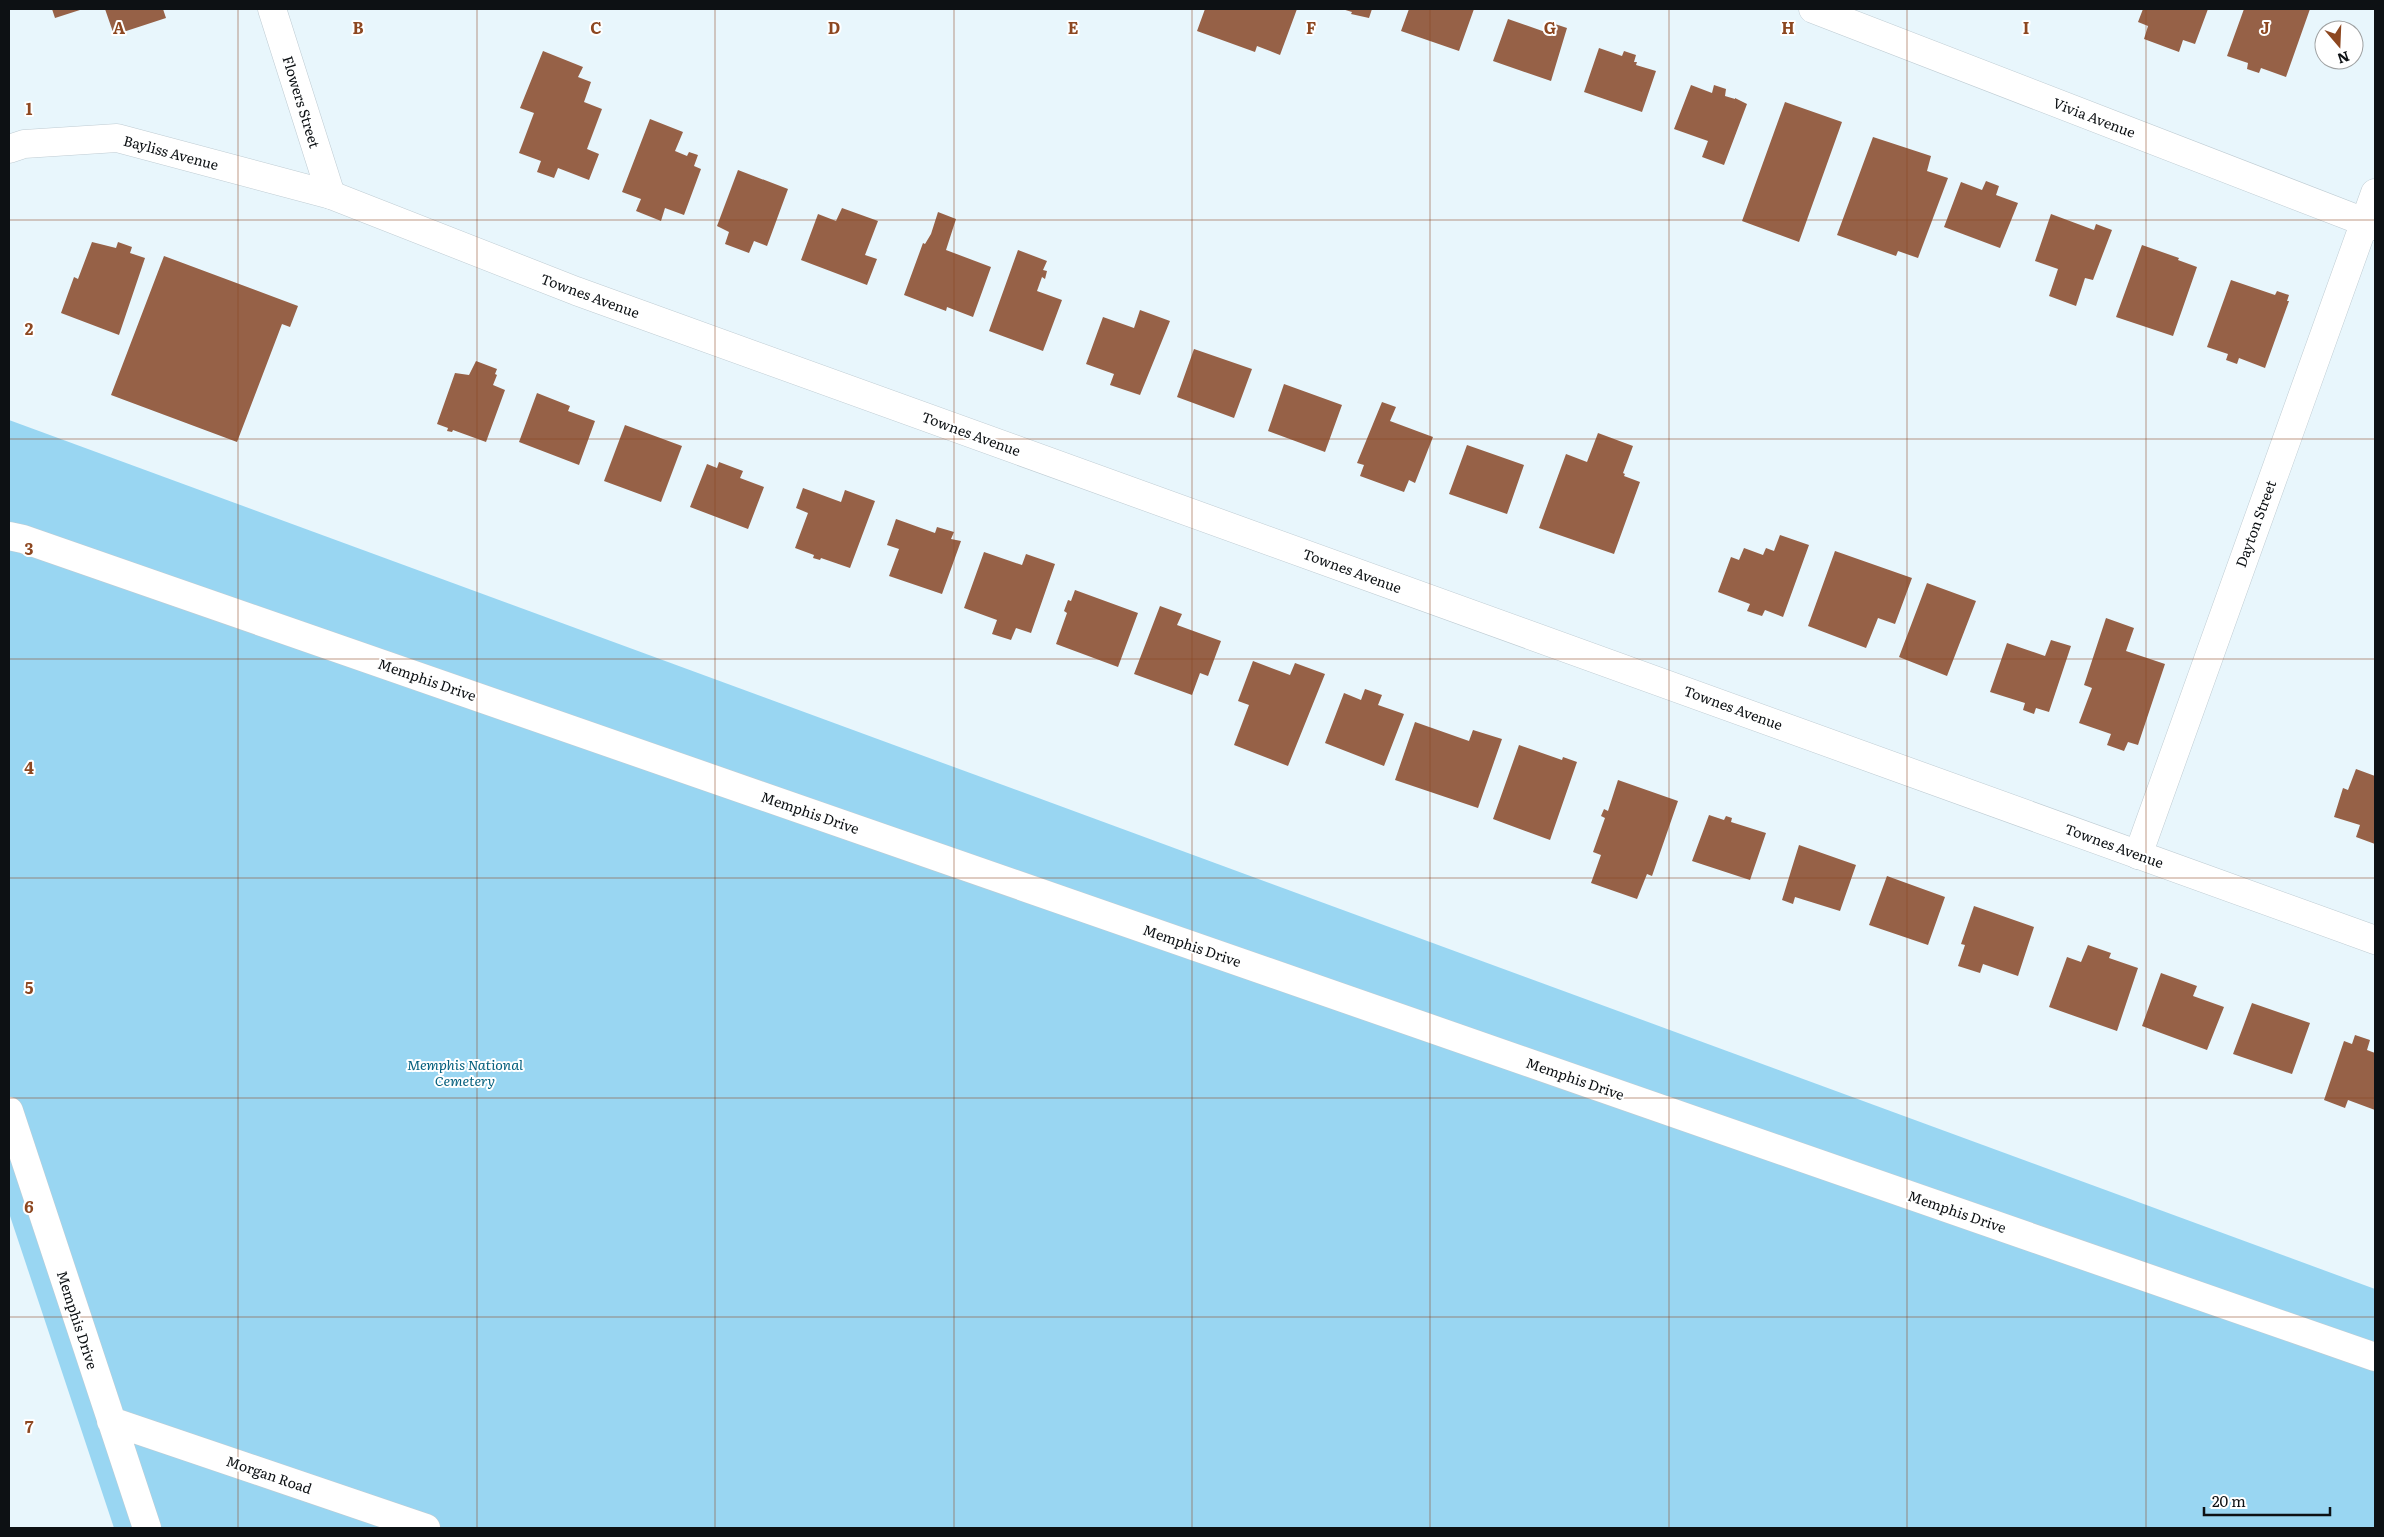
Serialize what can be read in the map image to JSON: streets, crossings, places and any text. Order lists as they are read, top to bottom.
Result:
{
  "streets": {
    "street": [
      "Flowers Street",
      "Vivia Avenue",
      "Bayliss Avenue",
      "Townes Avenue",
      "Dayton Street",
      "Memphis Drive",
      "Morgan Road"
    ]
  },
  "crossings": [
    ["Flowers Street", "Bayliss Avenue"],
    ["Flowers Street", "Townes Avenue"],
    ["Vivia Avenue", "Dayton Street"],
    ["Bayliss Avenue", "Townes Avenue"],
    ["Townes Avenue", "Dayton Street"],
    ["Memphis Drive", "Morgan Road"]
  ],
  "parks": ["Memphis National Cemetery"],
  "scale_bar": "20 m",
  "north": "bottom",
  "grid": {
    "columns": [
      "A",
      "B",
      "C",
      "D",
      "E",
      "F",
      "G",
      "H",
      "I",
      "J"
    ],
    "rows": [
      "1",
      "2",
      "3",
      "4",
      "5",
      "6",
      "7"
    ]
  }
}
